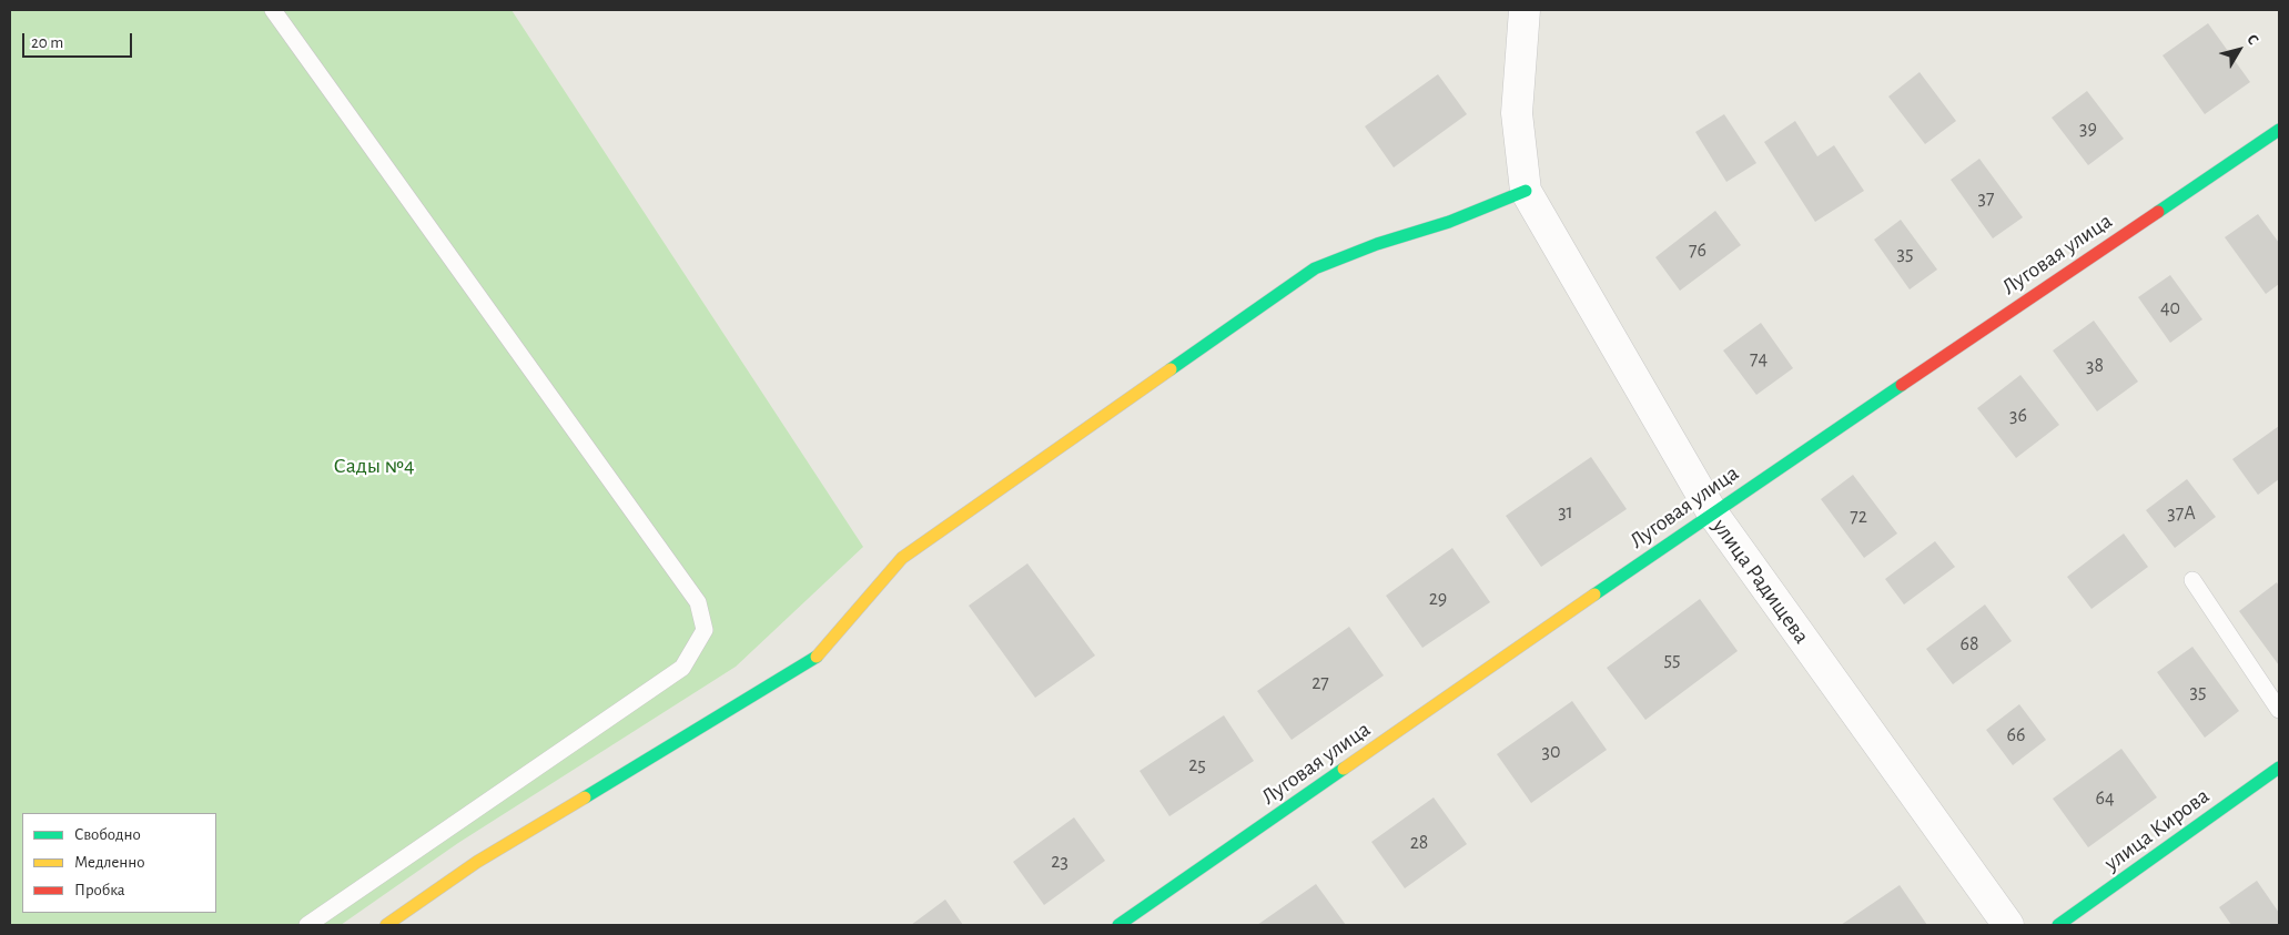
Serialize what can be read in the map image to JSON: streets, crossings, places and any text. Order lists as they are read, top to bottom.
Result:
{
  "streets": {
    "street": ["Луговая улица", "улица Радищева", "улица Кирова"]
  },
  "crossings": [
    ["Луговая улица", "улица Радищева"]
  ],
  "parks": ["Сады №4"],
  "house_numbers": [
    "39",
    "37",
    "76",
    "35",
    "40",
    "74",
    "38",
    "36",
    "31",
    "37А",
    "72",
    "29",
    "68",
    "55",
    "27",
    "35",
    "66",
    "30",
    "25",
    "64",
    "28",
    "23"
  ],
  "legend": ["Свободно", "Медленно", "Пробка"],
  "scale_bar": "20 m",
  "north": "top right"
}
